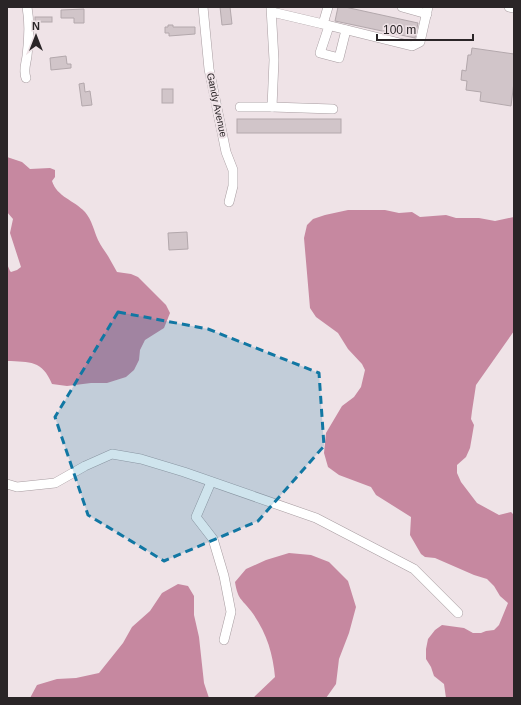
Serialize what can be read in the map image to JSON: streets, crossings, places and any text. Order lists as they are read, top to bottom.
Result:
{
  "streets": {
    "street": ["Gandy Avenue"]
  },
  "scale_bar": "100 m",
  "north": "top"
}
